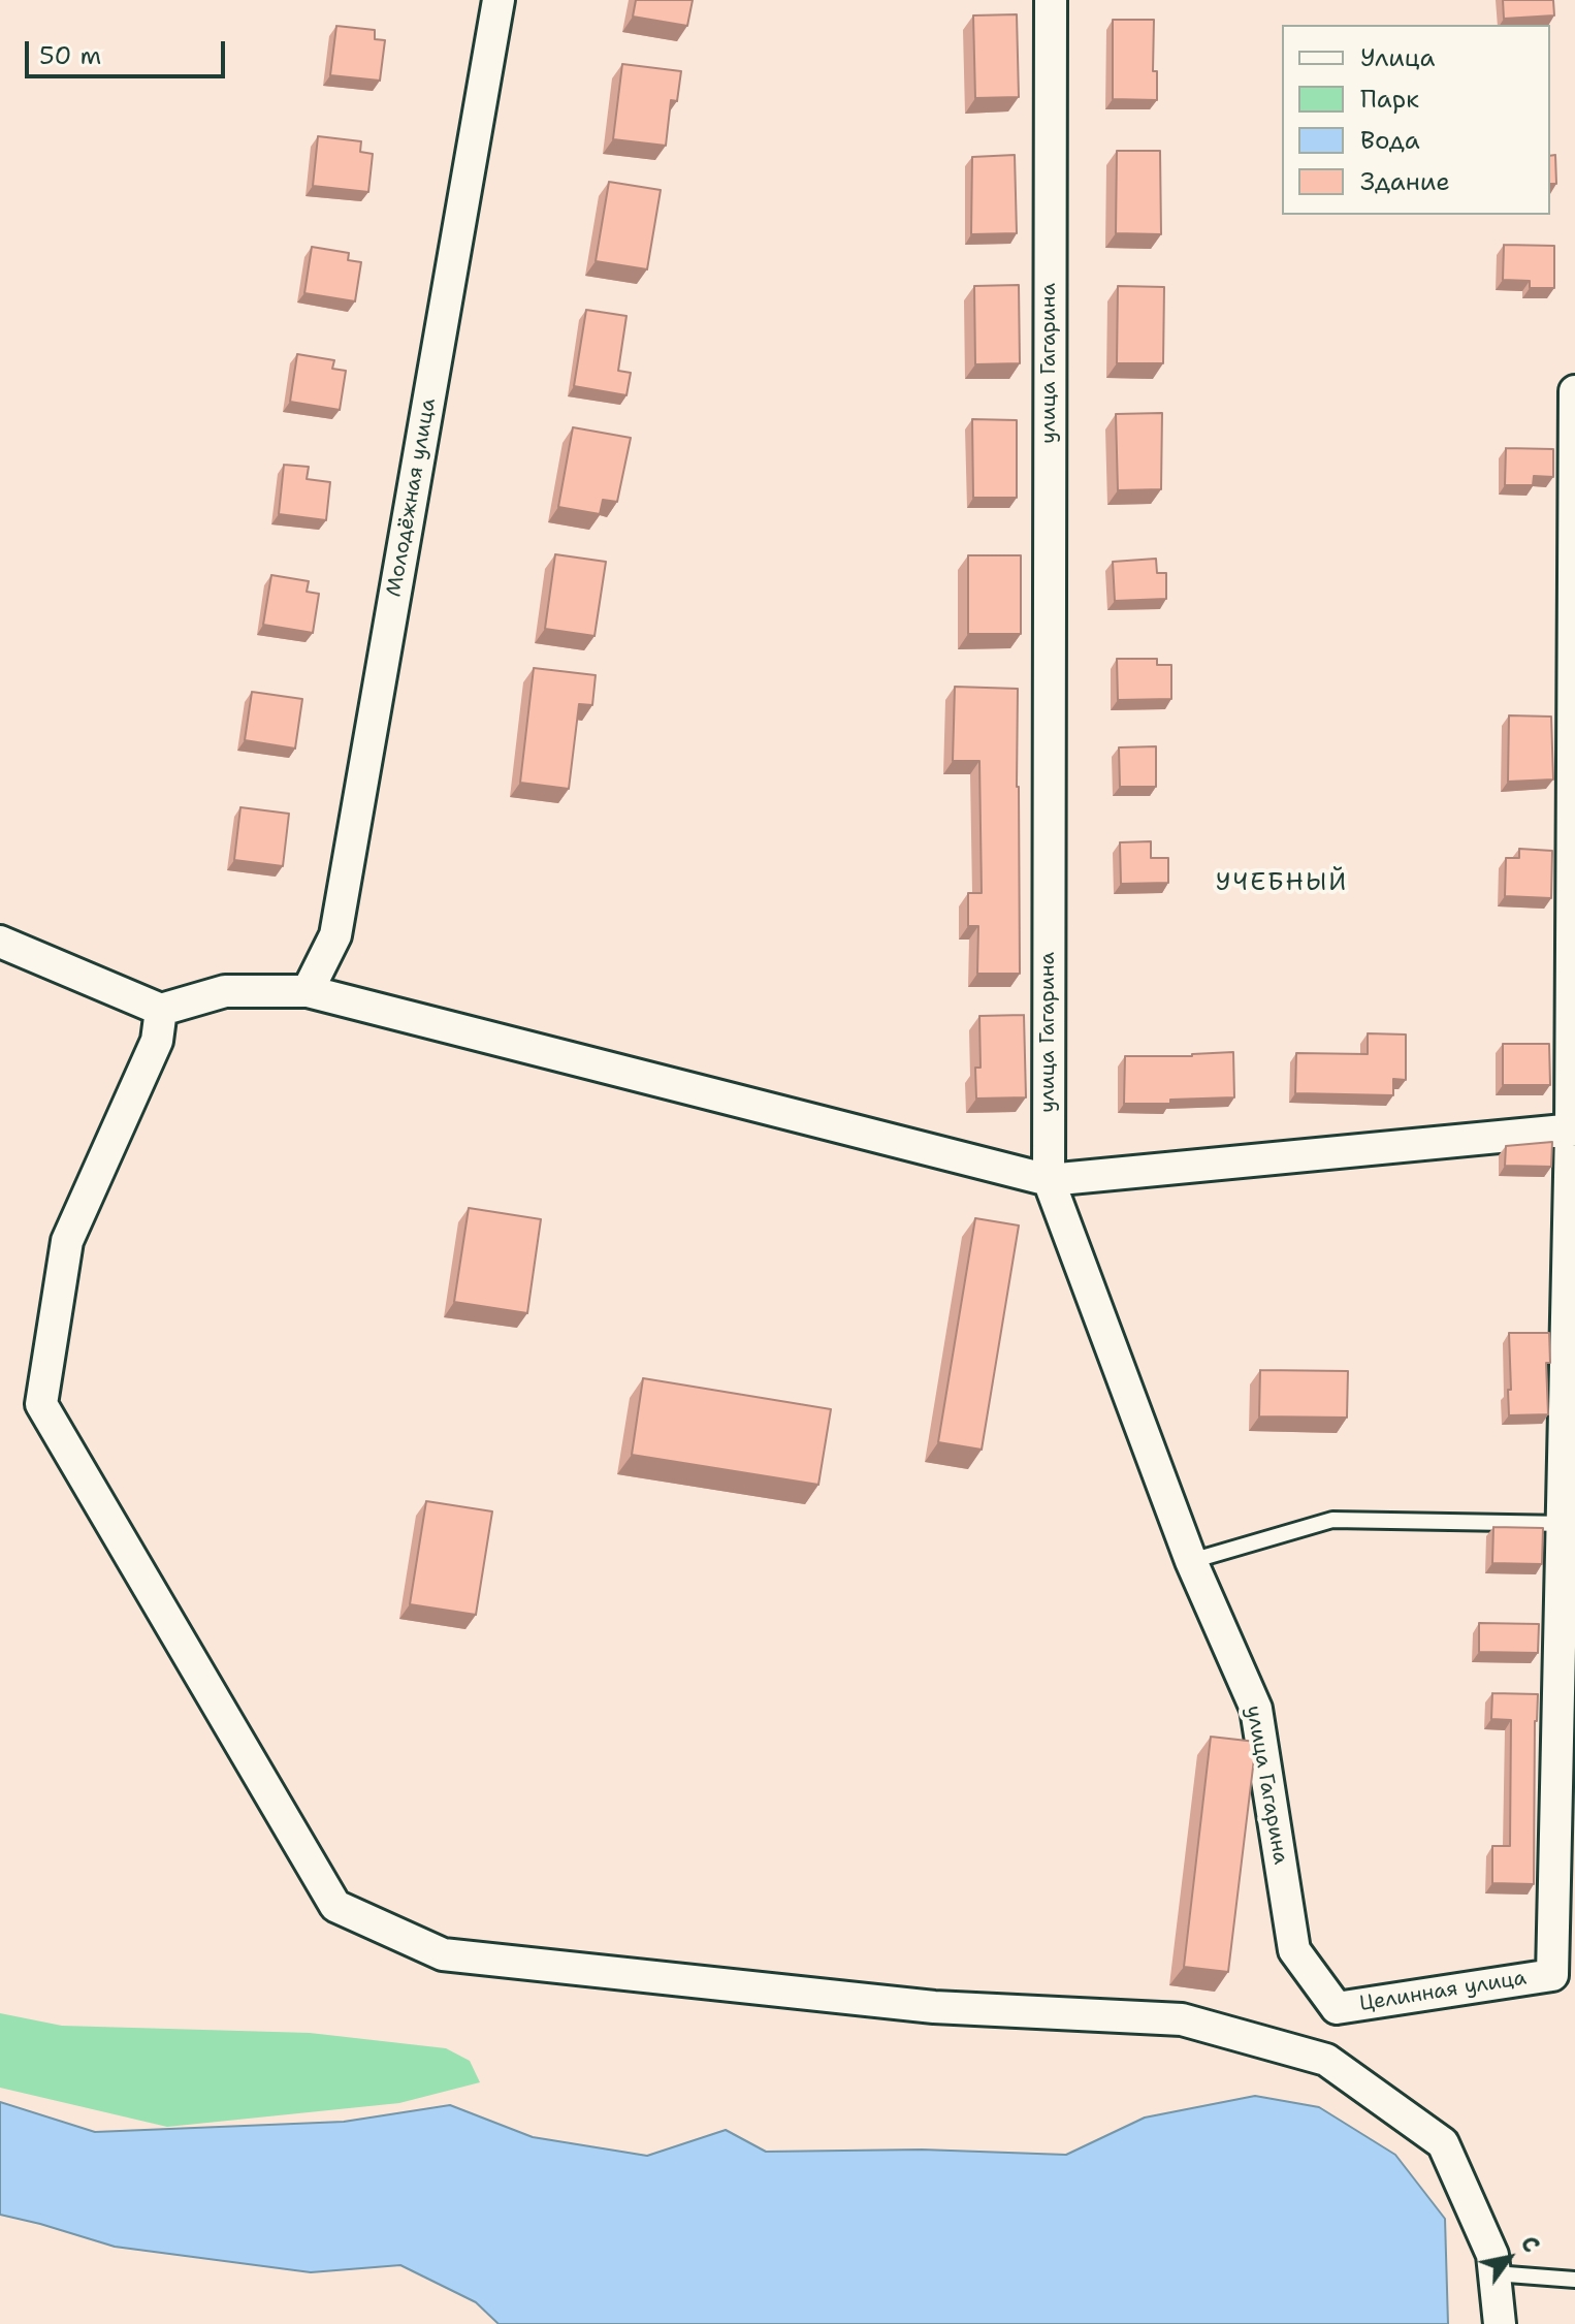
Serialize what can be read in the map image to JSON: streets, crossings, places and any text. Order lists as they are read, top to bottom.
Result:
{
  "streets": {
    "street": ["улица Гагарина", "Молодёжная улица", "Целинная улица"]
  },
  "crossings": [
    ["улица Гагарина", "Целинная улица"]
  ],
  "districts": ["УЧЕБНЫЙ"],
  "legend": [
    "Улица",
    "Парк",
    "Вода",
    "Здание"
  ],
  "scale_bar": "50 m",
  "north": "top right"
}
